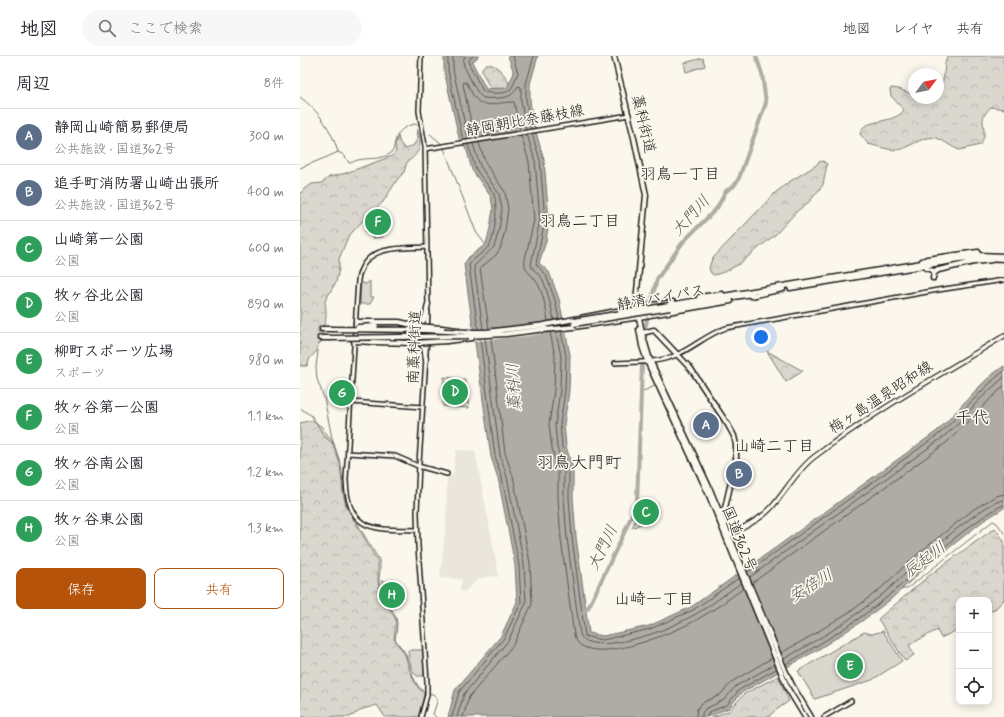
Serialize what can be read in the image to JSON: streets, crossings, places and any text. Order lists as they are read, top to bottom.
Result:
{
  "streets": {
    "highway": ["藁科街道", "静清バイパス", "国道362号"],
    "main road": ["梅ヶ島温泉昭和線"],
    "street": ["静岡朝比奈藤枝線", "南藁科街道"]
  },
  "crossings": [
    ["静岡朝比奈藤枝線", "藁科街道"],
    ["静岡朝比奈藤枝線", "南藁科街道"],
    ["藁科街道", "国道362号"],
    ["梅ヶ島温泉昭和線", "国道362号"]
  ],
  "districts": [
    "羽鳥一丁目",
    "羽鳥二丁目",
    "千代",
    "山崎二丁目",
    "羽鳥大門町",
    "山崎一丁目"
  ],
  "water": [
    "大門川",
    "藁科川",
    "辰起川",
    "安倍川"
  ],
  "north": "top right",
  "page": {
    "header": "地図",
    "search": "ここで検索",
    "nav": ["地図", "レイヤ", "共有"],
    "heading": ["周辺", "8件"],
    "list": [
      {
        "mark": "A",
        "name": "静岡山崎簡易郵便局",
        "note": "公共施設 · 国道362号",
        "value": "300 m"
      },
      {
        "mark": "B",
        "name": "追手町消防署山崎出張所",
        "note": "公共施設 · 国道362号",
        "value": "400 m"
      },
      {
        "mark": "C",
        "name": "山崎第一公園",
        "note": "公園",
        "value": "600 m"
      },
      {
        "mark": "D",
        "name": "牧ヶ谷北公園",
        "note": "公園",
        "value": "890 m"
      },
      {
        "mark": "E",
        "name": "柳町スポーツ広場",
        "note": "スポーツ",
        "value": "980 m"
      },
      {
        "mark": "F",
        "name": "牧ヶ谷第一公園",
        "note": "公園",
        "value": "1.1 km"
      },
      {
        "mark": "G",
        "name": "牧ヶ谷南公園",
        "note": "公園",
        "value": "1.2 km"
      },
      {
        "mark": "H",
        "name": "牧ヶ谷東公園",
        "note": "公園",
        "value": "1.3 km"
      }
    ],
    "pins": [
      "F",
      "D",
      "G",
      "A",
      "B",
      "C",
      "H",
      "E"
    ],
    "buttons": ["保存", "共有"],
    "map_buttons": ["+", "−"]
  }
}
